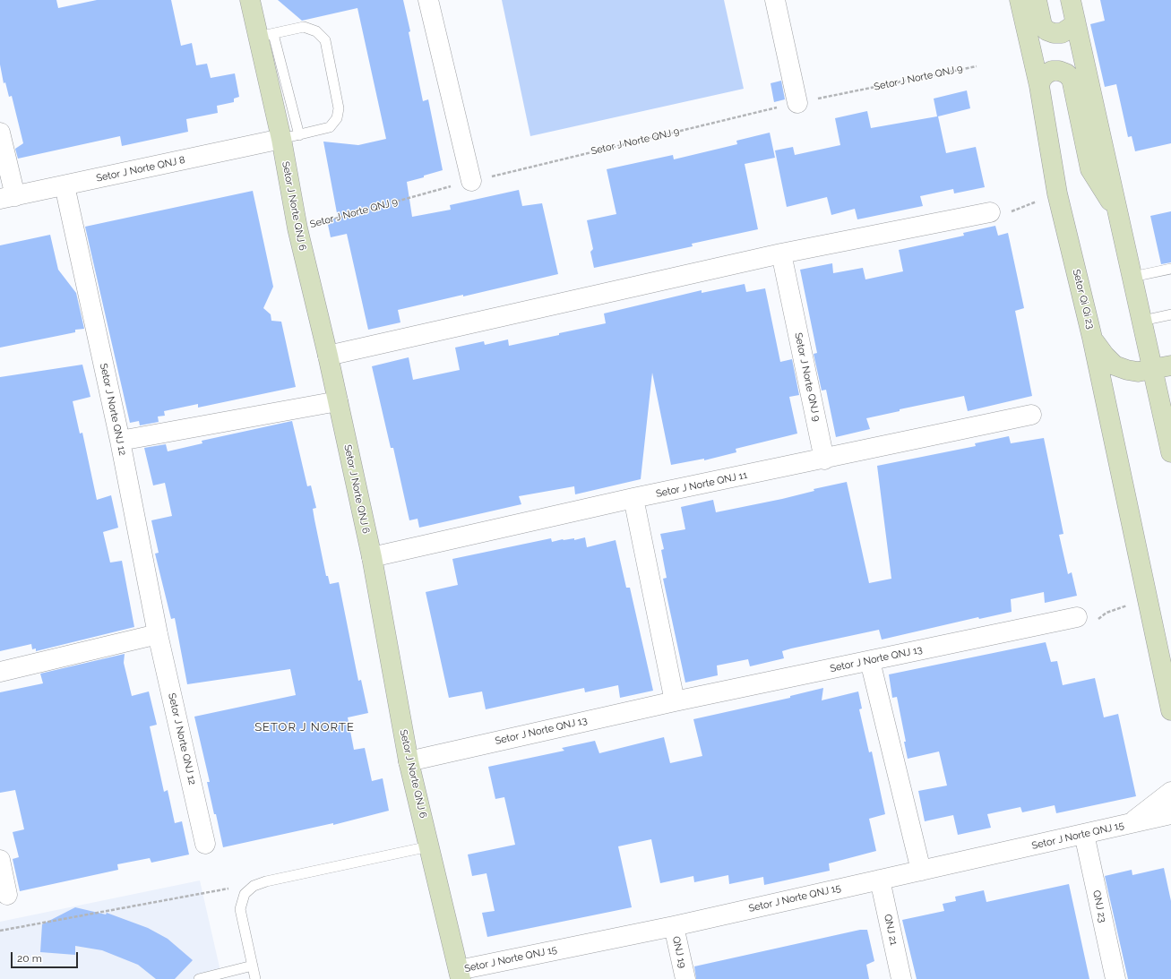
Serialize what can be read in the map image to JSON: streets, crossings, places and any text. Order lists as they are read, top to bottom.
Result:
{
  "streets": {
    "street": [
      "Setor J Norte QNJ 9",
      "Setor J Norte QNJ 8",
      "Setor J Norte QNJ 6",
      "Setor Qi Qi 23",
      "Setor J Norte QNJ 12",
      "Setor J Norte QNJ 11",
      "Setor J Norte QNJ 13",
      "Setor J Norte QNJ 15",
      "QNJ 23",
      "QNJ 21",
      "QNJ 19"
    ]
  },
  "crossings": [
    ["Setor J Norte QNJ 9", "Setor J Norte QNJ 6"],
    ["Setor J Norte QNJ 9", "Setor J Norte QNJ 11"],
    ["Setor J Norte QNJ 8", "Setor J Norte QNJ 6"],
    ["Setor J Norte QNJ 8", "Setor J Norte QNJ 12"],
    ["Setor J Norte QNJ 6", "Setor J Norte QNJ 11"],
    ["Setor J Norte QNJ 6", "Setor J Norte QNJ 13"],
    ["Setor J Norte QNJ 6", "Setor J Norte QNJ 15"],
    ["Setor J Norte QNJ 15", "QNJ 23"],
    ["Setor J Norte QNJ 15", "QNJ 21"],
    ["Setor J Norte QNJ 15", "QNJ 19"]
  ],
  "districts": ["SETOR J NORTE"],
  "scale_bar": "20 m"
}
